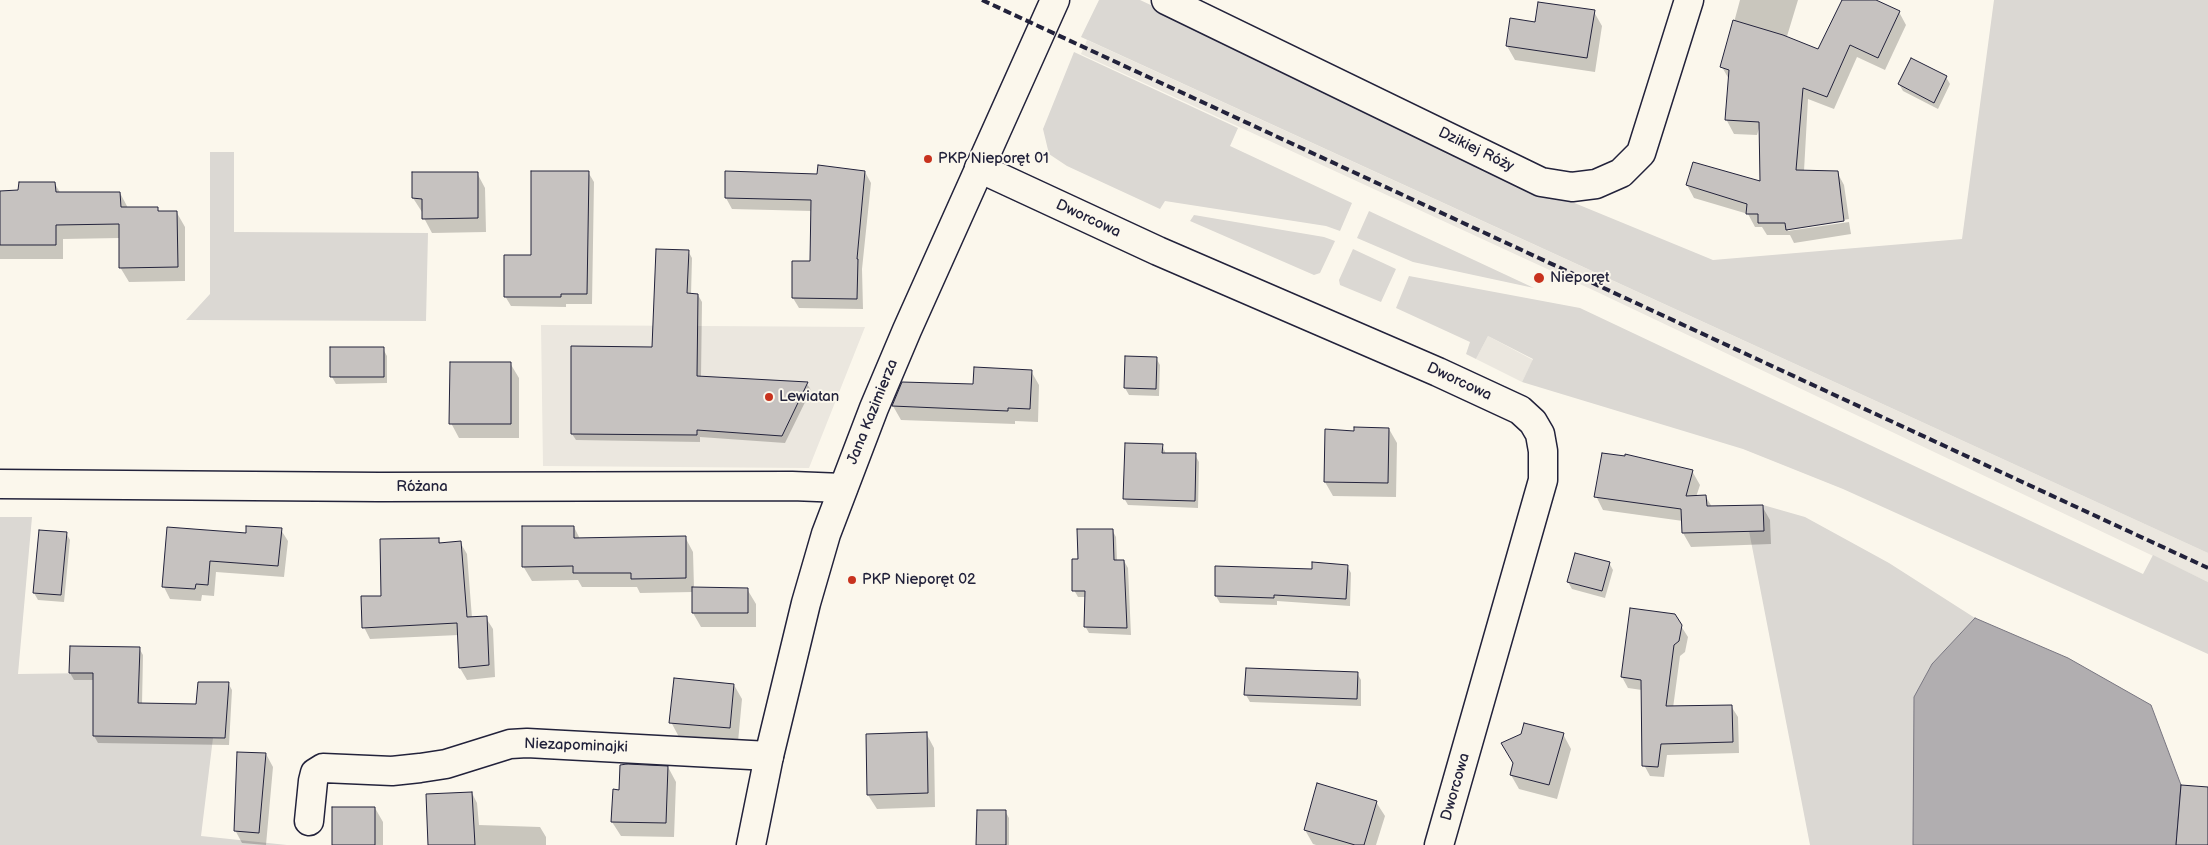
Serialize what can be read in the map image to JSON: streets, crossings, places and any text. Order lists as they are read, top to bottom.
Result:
{
  "streets": {
    "street": [
      "Dzikiej Róży",
      "Dworcowa",
      "Jana Kazimierza",
      "Różana",
      "Niezapominajki"
    ]
  },
  "crossings": [
    ["Dworcowa", "Jana Kazimierza"],
    ["Jana Kazimierza", "Różana"],
    ["Jana Kazimierza", "Niezapominajki"]
  ],
  "places": [
    "PKP Nieporęt 01",
    "Nieporęt",
    "Lewiatan",
    "PKP Nieporęt 02"
  ]
}
